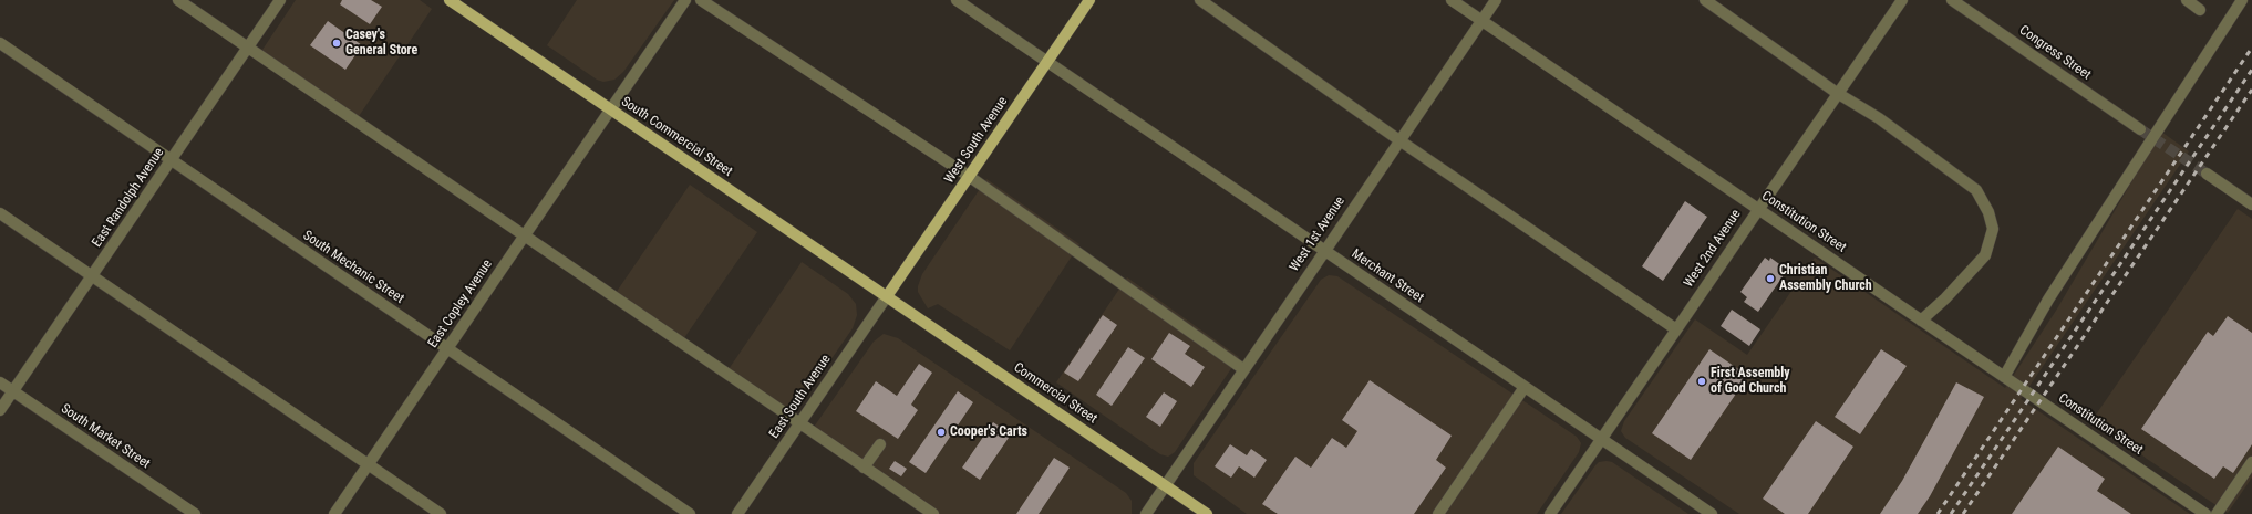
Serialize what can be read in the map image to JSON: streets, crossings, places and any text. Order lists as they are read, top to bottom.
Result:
{
  "streets": {
    "main road": ["South Commercial Street", "West South Avenue", "Commercial Street"],
    "street": [
      "Congress Street",
      "East Randolph Avenue",
      "Constitution Street",
      "West 1st Avenue",
      "West 2nd Avenue",
      "South Mechanic Street",
      "Merchant Street",
      "East Copley Avenue",
      "East South Avenue",
      "South Market Street"
    ]
  },
  "crossings": [
    ["South Commercial Street", "West South Avenue"],
    ["South Commercial Street", "East Copley Avenue"],
    ["South Commercial Street", "Commercial Street"],
    ["South Commercial Street", "East South Avenue"],
    ["West South Avenue", "Merchant Street"],
    ["West South Avenue", "Commercial Street"],
    ["West South Avenue", "East South Avenue"],
    ["East Randolph Avenue", "South Mechanic Street"],
    ["East Randolph Avenue", "South Market Street"],
    ["Constitution Street", "West 1st Avenue"],
    ["Constitution Street", "West 2nd Avenue"],
    ["West 1st Avenue", "Merchant Street"],
    ["West 1st Avenue", "Commercial Street"],
    ["West 2nd Avenue", "Merchant Street"],
    ["South Mechanic Street", "East Copley Avenue"],
    ["Commercial Street", "East South Avenue"]
  ],
  "places": [
    "Casey's General Store",
    "Christian Assembly Church",
    "First Assembly of God Church",
    "Cooper's Carts"
  ]
}
